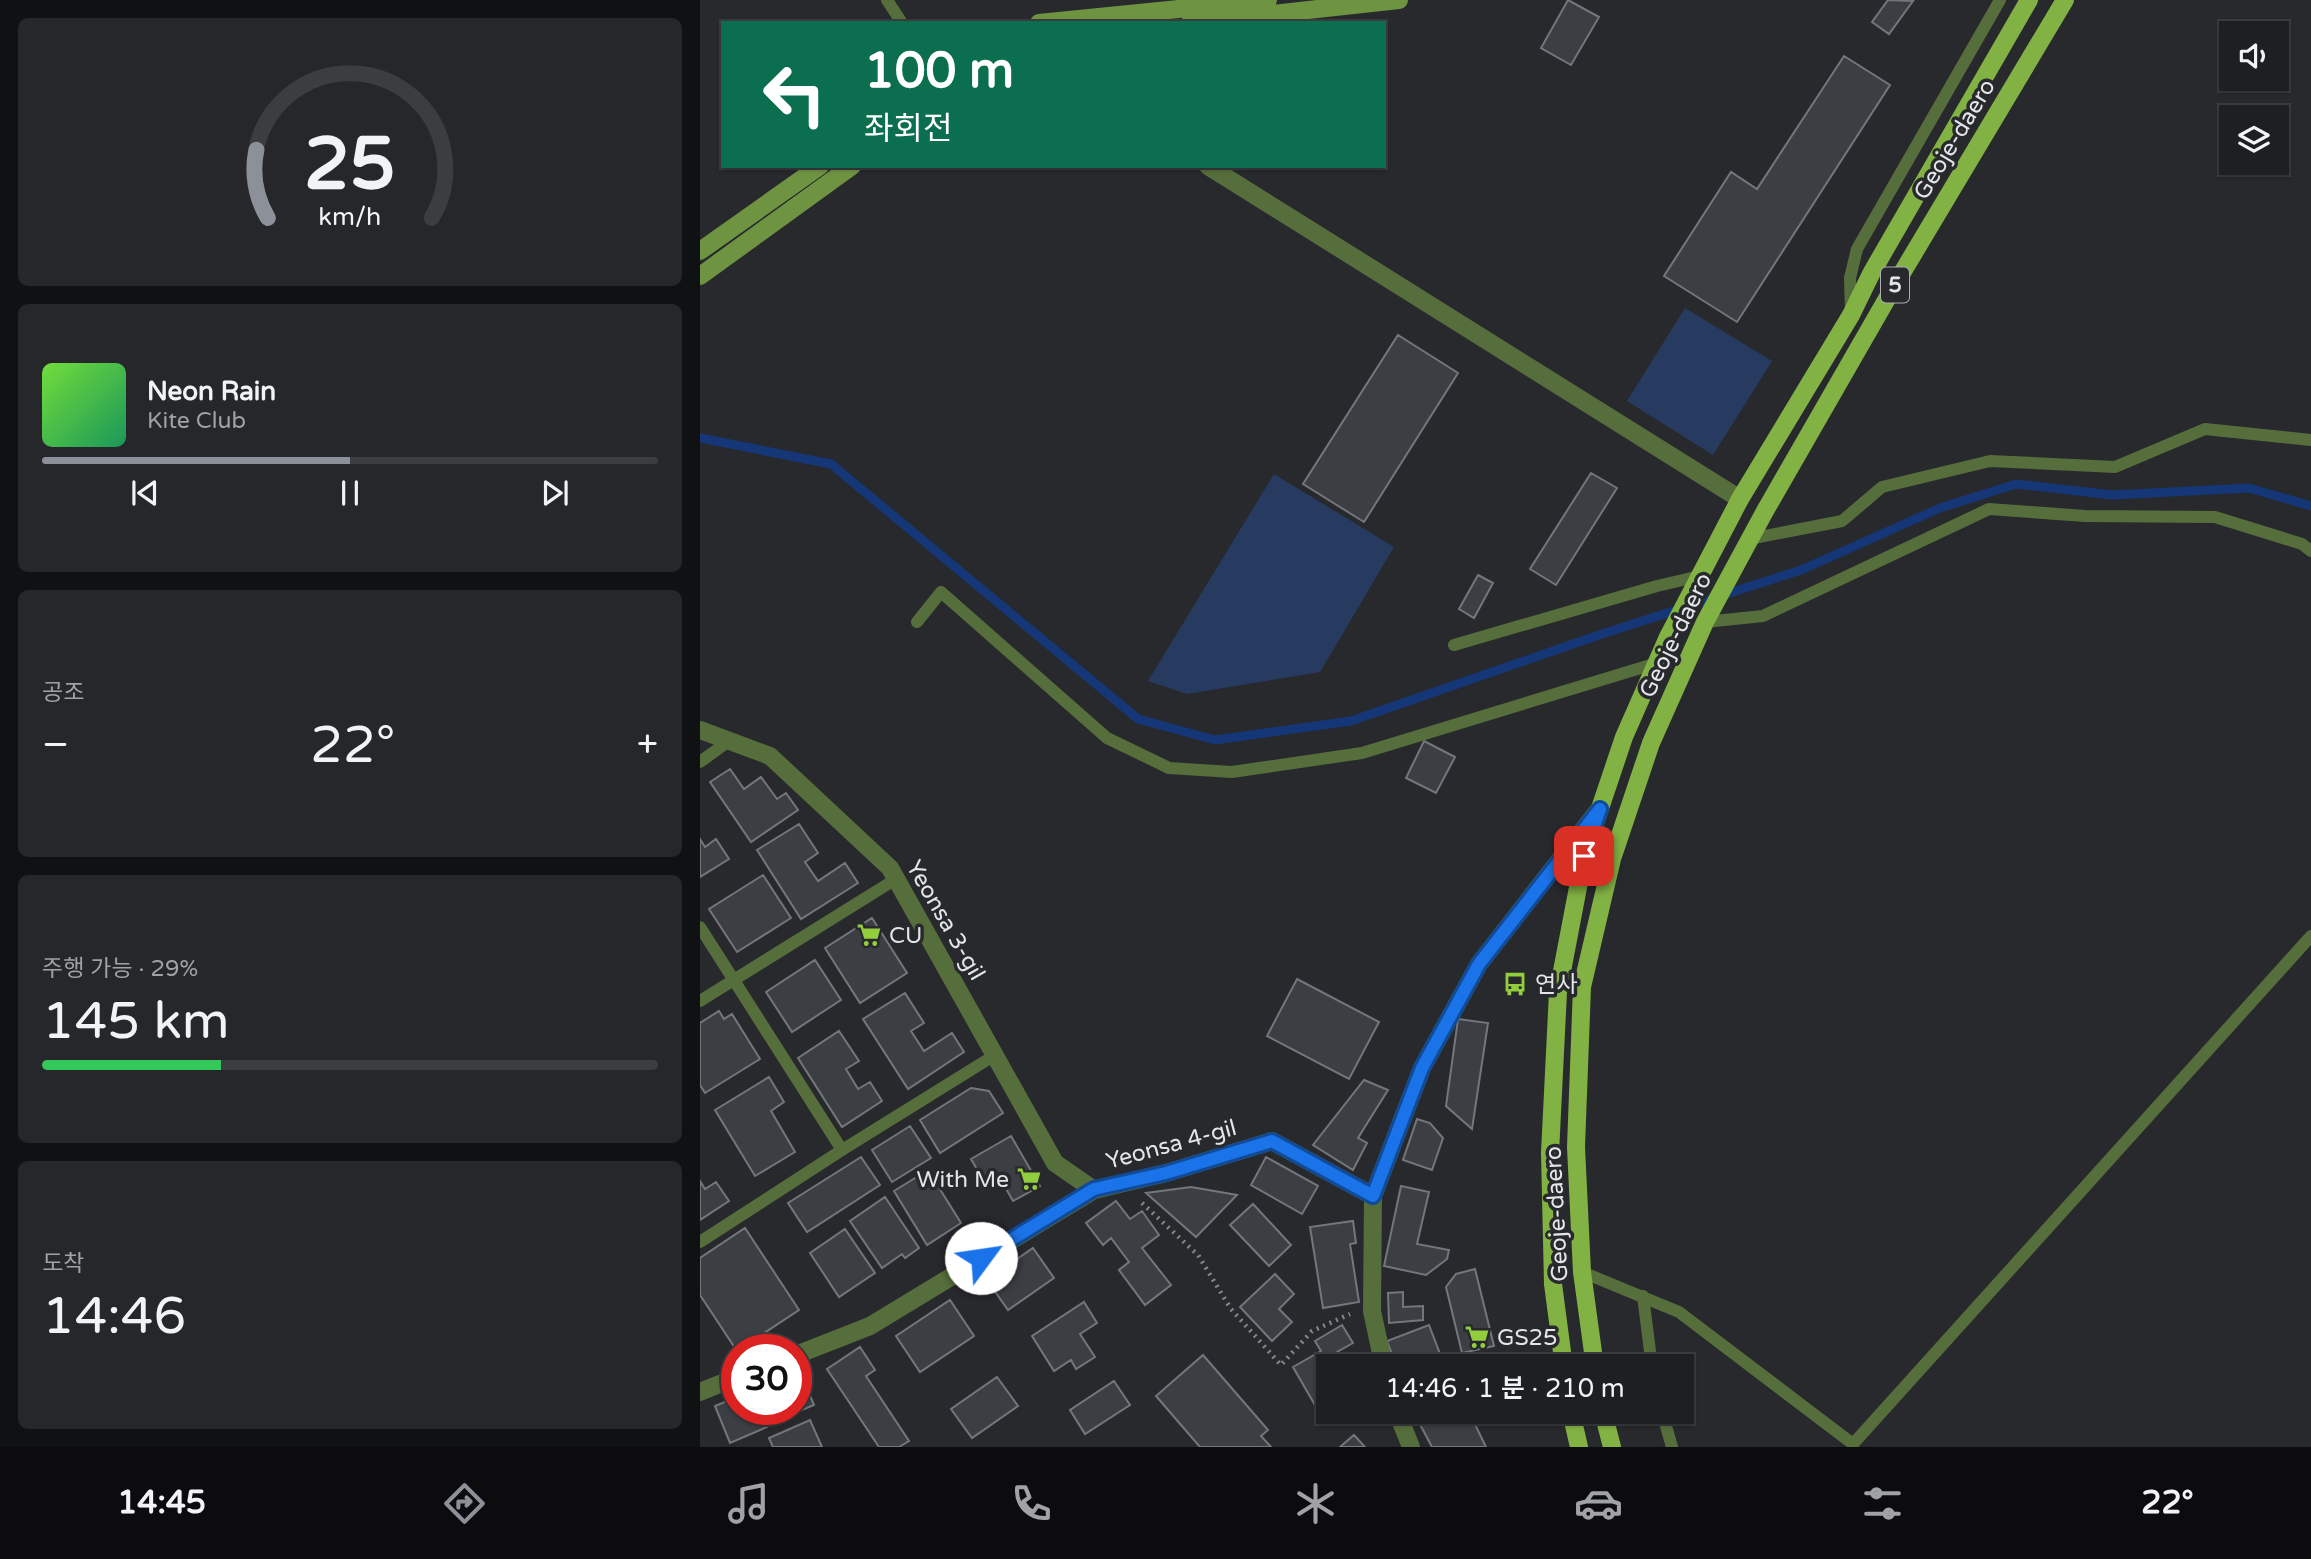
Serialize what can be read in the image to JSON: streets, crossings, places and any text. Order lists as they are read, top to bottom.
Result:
{
  "streets": {
    "main road": ["Geoje-daero", "5"],
    "street": ["Yeonsa 3-gil", "Yeonsa 4-gil"]
  },
  "crossings": [
    ["Yeonsa 3-gil", "Yeonsa 4-gil"]
  ],
  "places": {
    "supermarket": ["CU", "With Me", "GS25"],
    "bus stop": ["연사"]
  },
  "page": {
    "turn": ["100 m", "좌회전"],
    "song": ["Neon Rain", "Kite Club"],
    "tile": [
      "공조",
      ["주행 가능 · 29%", "145 km"],
      ["도착", "14:46"]
    ],
    "heat": ["−", "22°", "+"],
    "limit": "30",
    "trip": "14:46 · 1 분 · 210 m",
    "tabs": ["14:45", "22°"],
    "gauge": ["25", "km/h"]
  }
}
